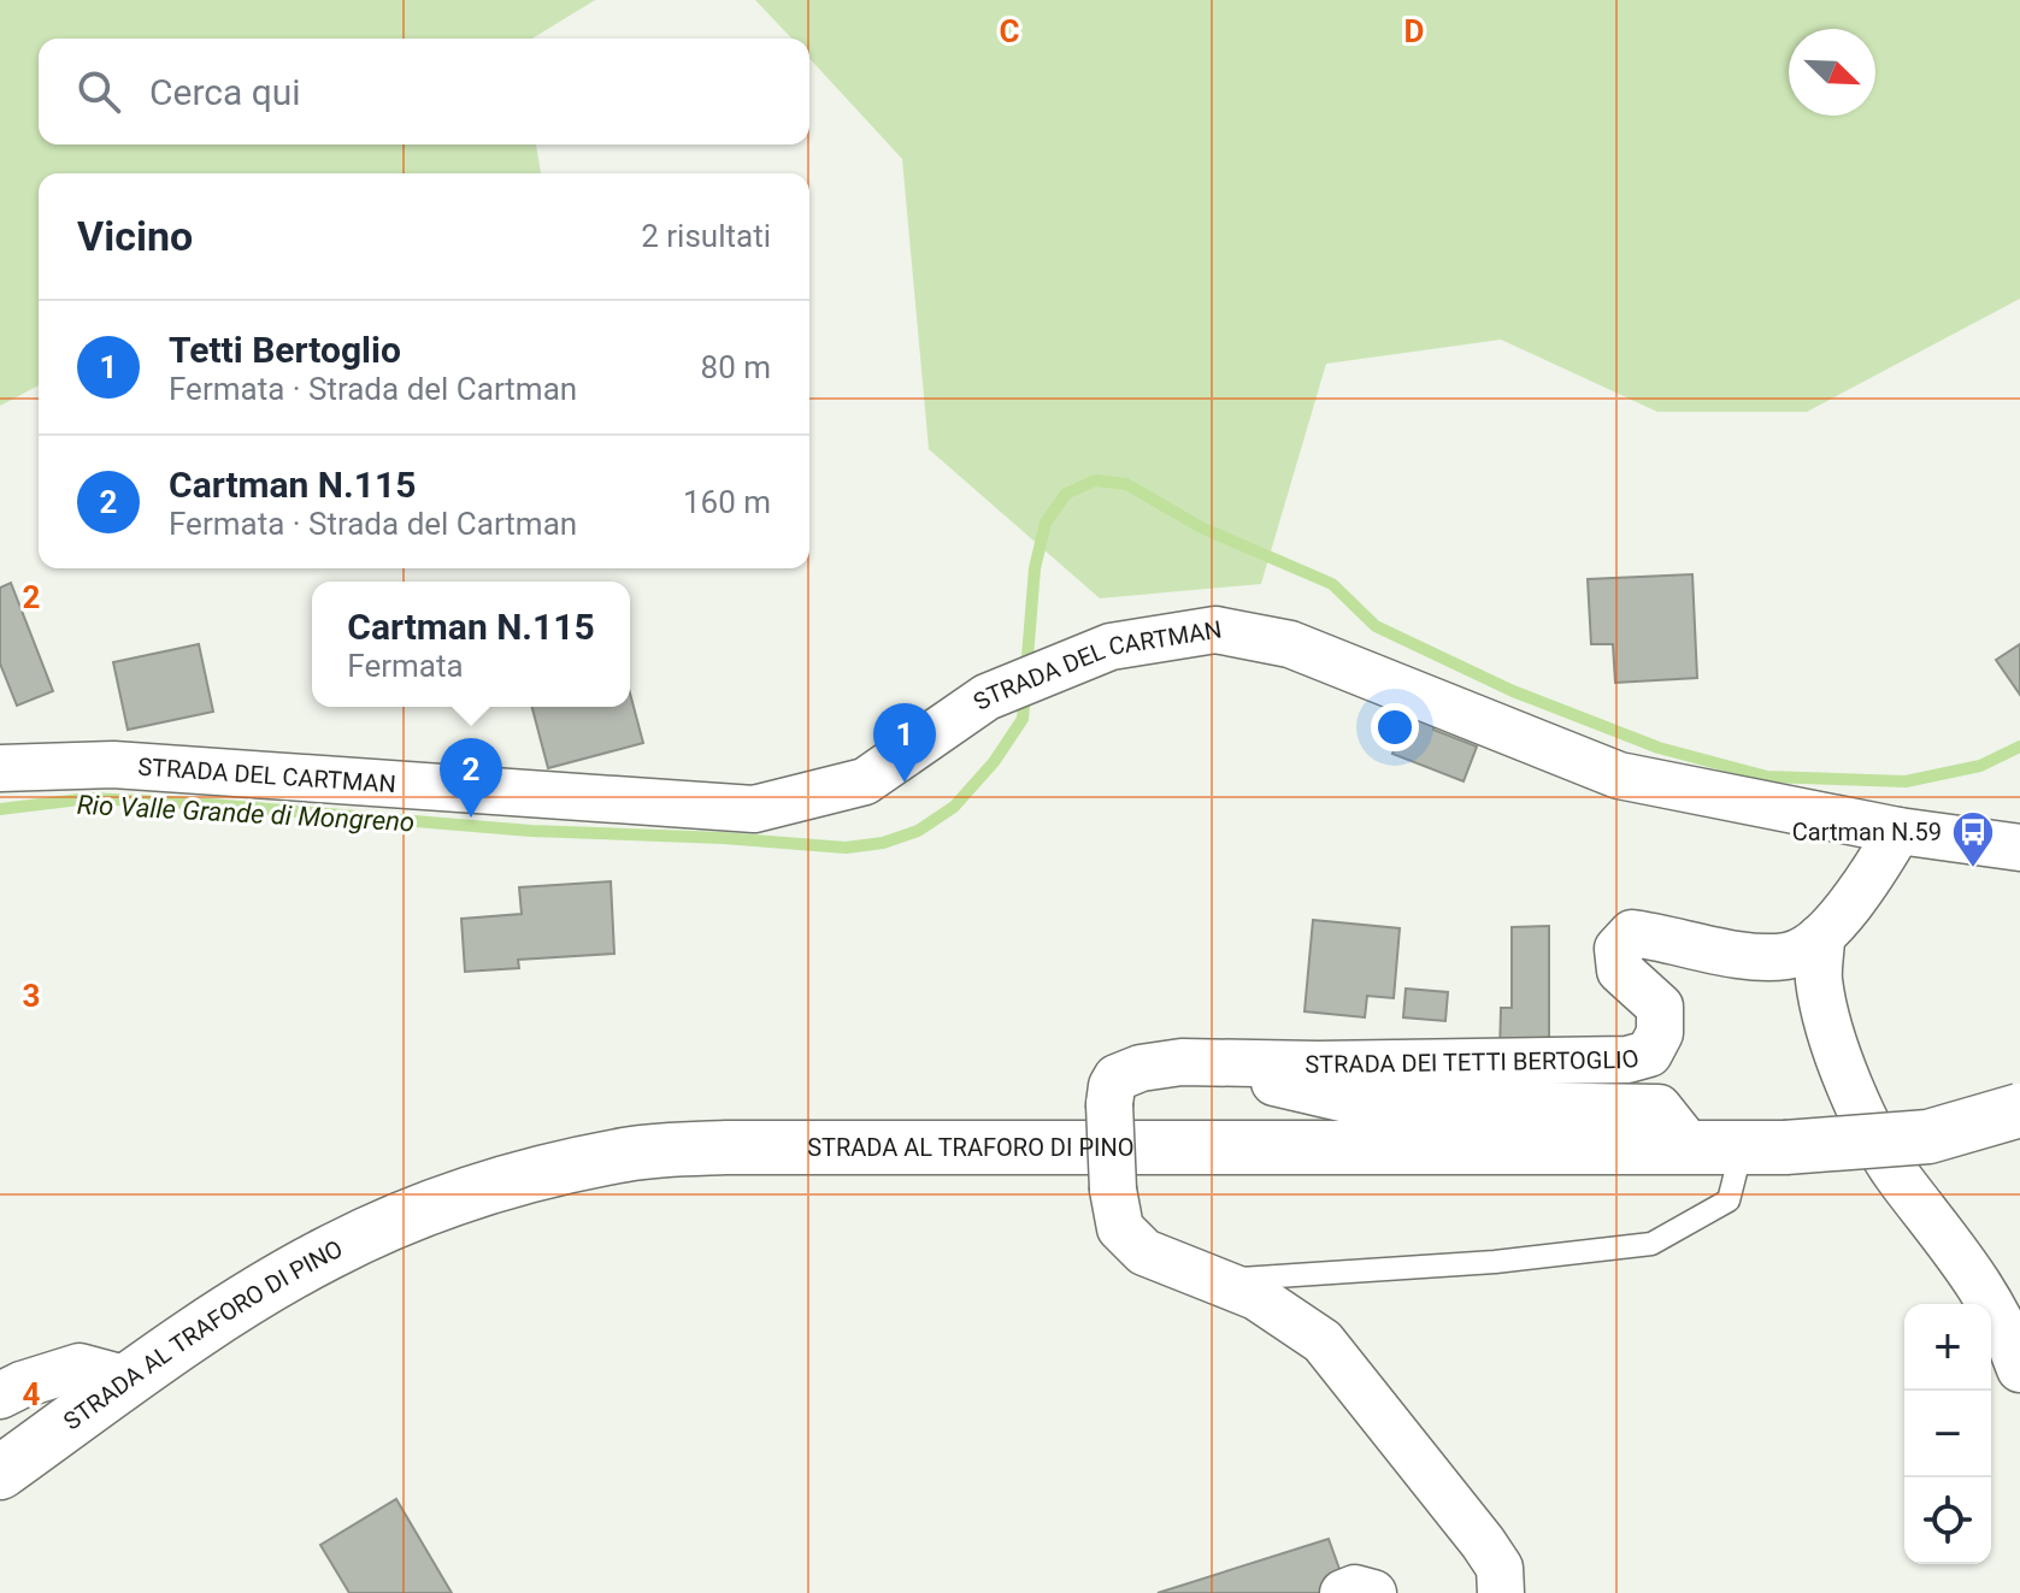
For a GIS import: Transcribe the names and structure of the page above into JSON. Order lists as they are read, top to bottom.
{
  "streets": {
    "main road": ["STRADA AL TRAFORO DI PINO"],
    "street": ["STRADA DEL CARTMAN", "STRADA DEI TETTI BERTOGLIO"]
  },
  "crossings": [
    ["STRADA DEL CARTMAN", "STRADA DEI TETTI BERTOGLIO"],
    ["STRADA DEI TETTI BERTOGLIO", "STRADA AL TRAFORO DI PINO"]
  ],
  "water": ["Rio Valle Grande di Mongreno"],
  "places": {
    "bus stop": ["Cartman N.59"]
  },
  "north": "bottom right",
  "page": {
    "search": "Cerca qui",
    "heading": ["Vicino", "2 risultati"],
    "list": [
      {
        "mark": "1",
        "name": "Tetti Bertoglio",
        "note": "Fermata · Strada del Cartman",
        "value": "80 m"
      },
      {
        "mark": "2",
        "name": "Cartman N.115",
        "note": "Fermata · Strada del Cartman",
        "value": "160 m"
      }
    ],
    "popup": ["Cartman N.115", "Fermata"],
    "pins": ["1", "2"],
    "map_buttons": ["+", "−"]
  },
  "grid": {
    "columns": ["C", "D"],
    "rows": ["2", "3", "4"]
  }
}
